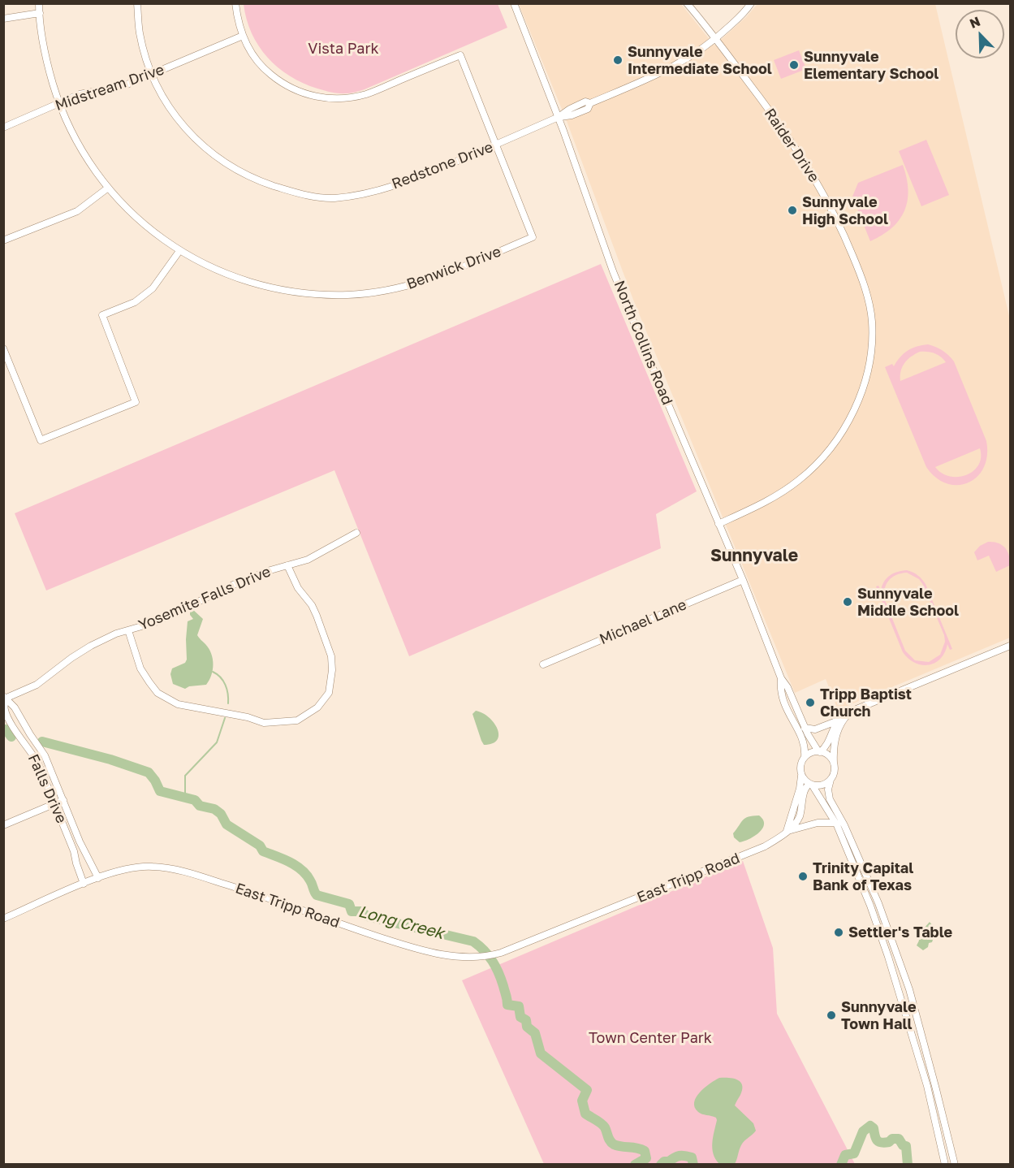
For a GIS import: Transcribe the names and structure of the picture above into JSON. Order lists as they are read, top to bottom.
{
  "streets": {
    "street": [
      "Midstream Drive",
      "Raider Drive",
      "Redstone Drive",
      "Benwick Drive",
      "North Collins Road",
      "Yosemite Falls Drive",
      "Michael Lane",
      "Falls Drive",
      "East Tripp Road"
    ]
  },
  "crossings": [
    ["Midstream Drive", "Redstone Drive"],
    ["Midstream Drive", "Benwick Drive"],
    ["Raider Drive", "Redstone Drive"],
    ["Raider Drive", "North Collins Road"],
    ["Redstone Drive", "Benwick Drive"],
    ["Redstone Drive", "North Collins Road"],
    ["North Collins Road", "Michael Lane"],
    ["North Collins Road", "East Tripp Road"],
    ["Yosemite Falls Drive", "Falls Drive"],
    ["Falls Drive", "East Tripp Road"]
  ],
  "districts": ["Sunnyvale"],
  "water": ["Long Creek"],
  "parks": ["Vista Park", "Town Center Park"],
  "places": [
    "Sunnyvale Intermediate School",
    "Sunnyvale Elementary School",
    "Sunnyvale High School",
    "Sunnyvale Middle School",
    "Tripp Baptist Church",
    "Trinity Capital Bank of Texas",
    "Settler's Table",
    "Sunnyvale Town Hall"
  ],
  "north": "top left"
}
